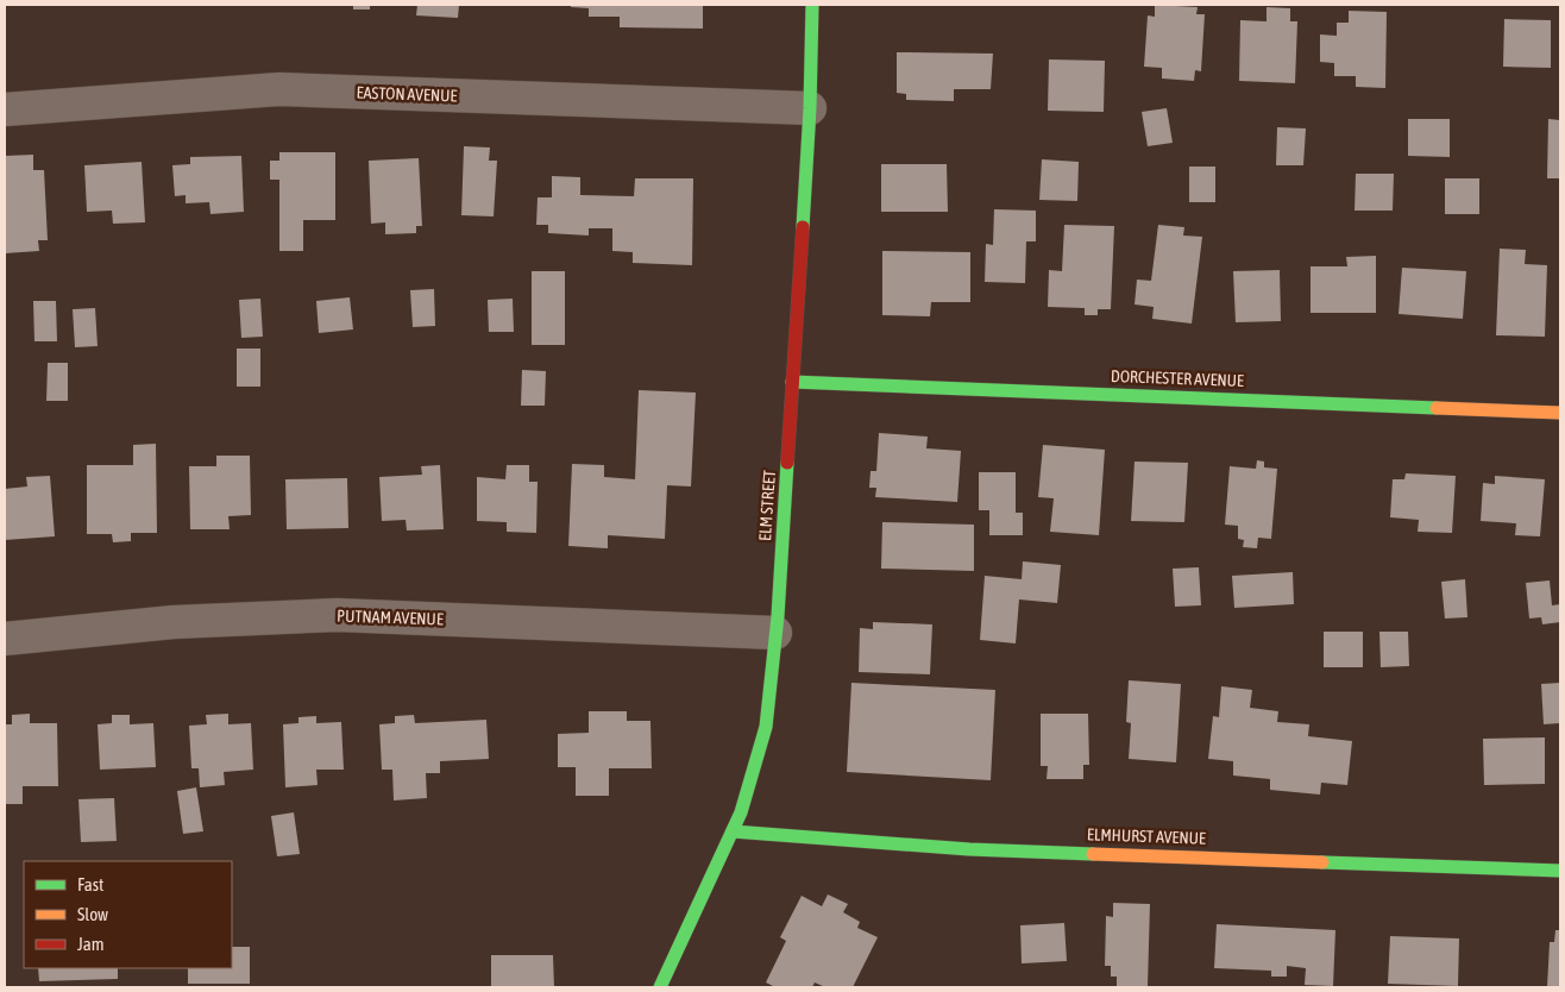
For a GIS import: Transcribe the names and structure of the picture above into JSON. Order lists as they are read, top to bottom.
{
  "streets": {
    "street": [
      "EASTON AVENUE",
      "DORCHESTER AVENUE",
      "ELM STREET",
      "PUTNAM AVENUE",
      "ELMHURST AVENUE"
    ]
  },
  "crossings": [
    ["EASTON AVENUE", "ELM STREET"],
    ["DORCHESTER AVENUE", "ELM STREET"],
    ["ELM STREET", "PUTNAM AVENUE"],
    ["ELM STREET", "ELMHURST AVENUE"]
  ],
  "legend": ["Fast", "Slow", "Jam"]
}
